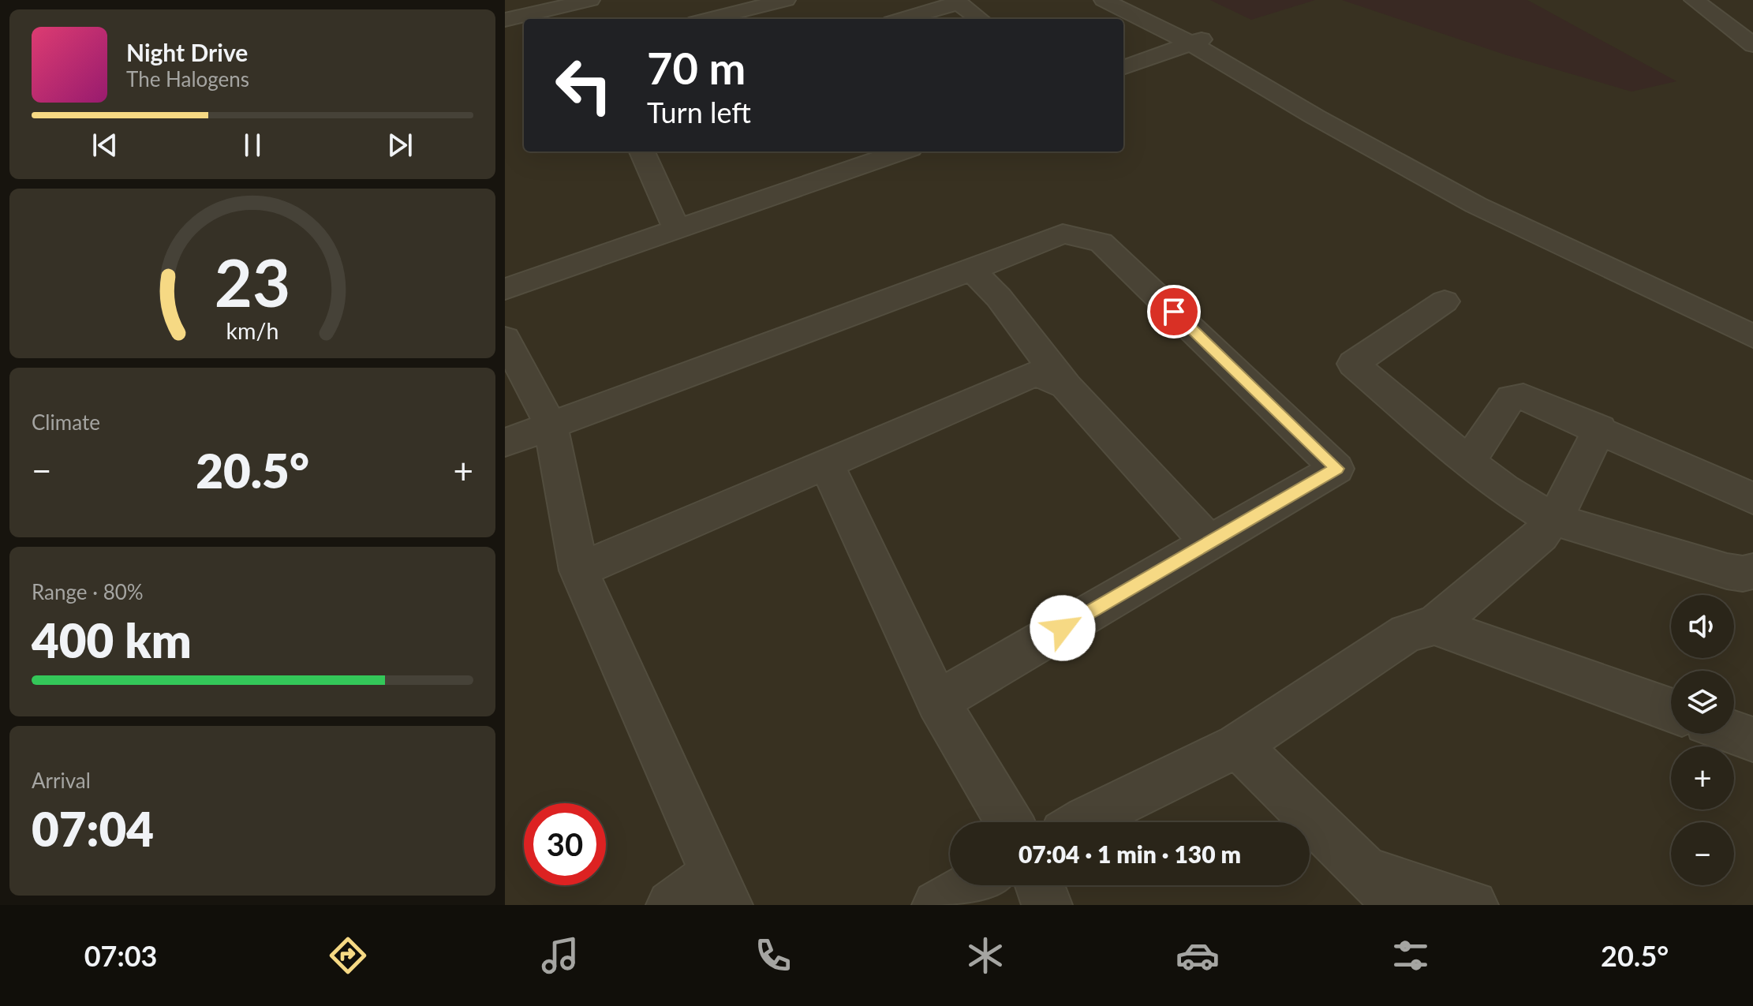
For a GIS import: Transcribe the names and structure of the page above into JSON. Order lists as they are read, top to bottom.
{
  "page": {
    "turn": ["70 m", "Turn left"],
    "song": ["Night Drive", "The Halogens"],
    "tile": [
      "Climate",
      ["Range · 80%", "400 km"],
      ["Arrival", "07:04"]
    ],
    "heat": ["−", "20.5°", "+"],
    "map_buttons": ["+", "−"],
    "limit": "30",
    "trip": "07:04 · 1 min · 130 m",
    "tabs": ["07:03", "20.5°"],
    "gauge": ["23", "km/h"]
  }
}
